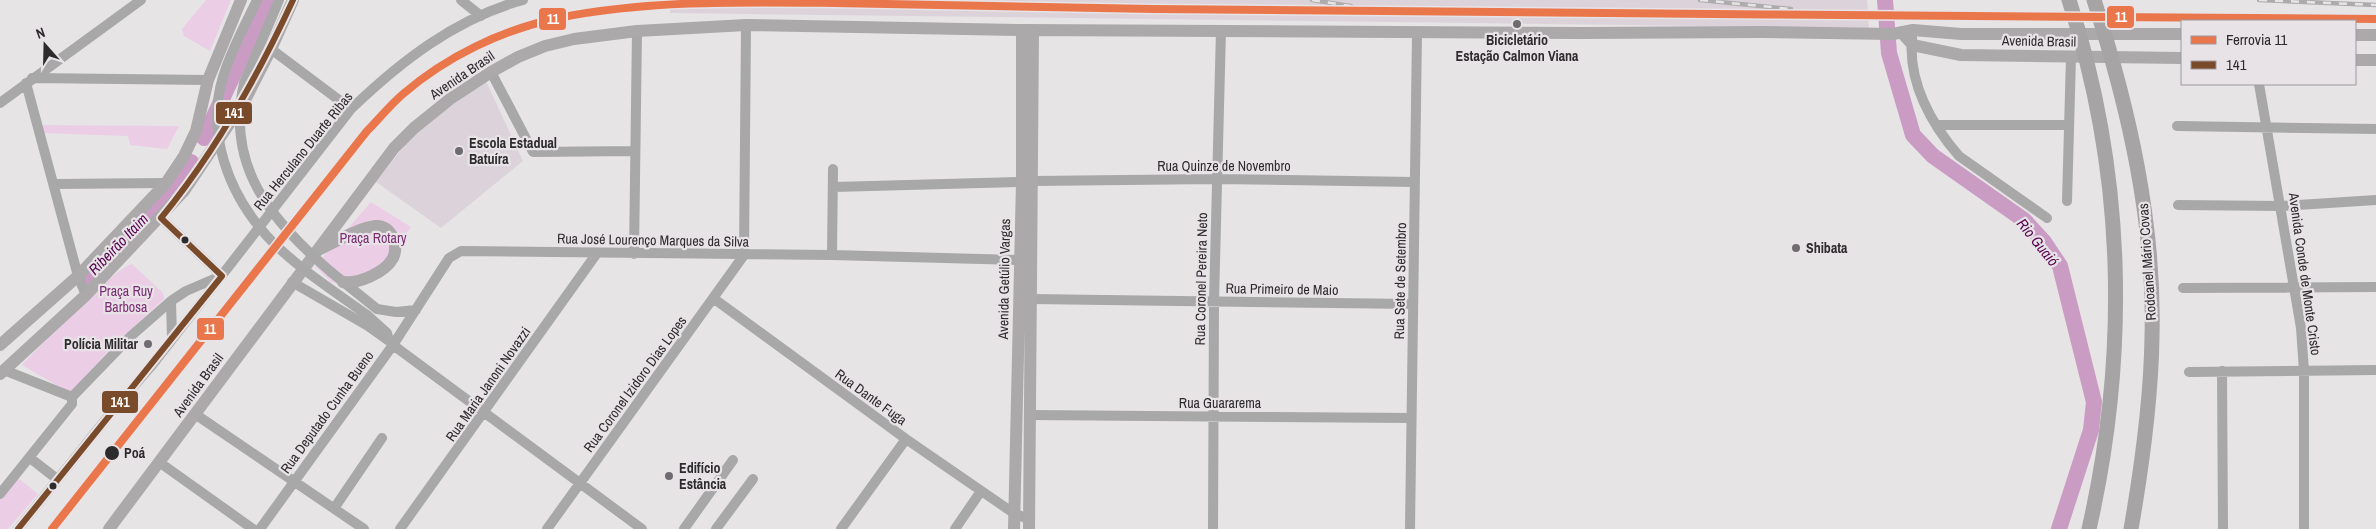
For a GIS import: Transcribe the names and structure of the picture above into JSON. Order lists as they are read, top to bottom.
{
  "streets": {
    "highway": ["Rodoanel Mário Covas"],
    "main road": ["Avenida Brasil", "Avenida Getúlio Vargas"],
    "street": [
      "Rua Herculano Duarte Ribas",
      "Rua Quinze de Novembro",
      "Rua José Lourenço Marques da Silva",
      "Avenida Conde de Monte Cristo",
      "Rua Coronel Pereira Neto",
      "Rua Sete de Setembro",
      "Rua Primeiro de Maio",
      "Rua Maria Janoni Novazzi",
      "Rua Coronel Izidoro Dias Lopes",
      "Rua Dante Fuga",
      "Rua Guararema",
      "Rua Deputado Cunha Bueno"
    ]
  },
  "crossings": [
    ["Avenida Brasil", "Avenida Getúlio Vargas"],
    ["Avenida Brasil", "Rua Coronel Pereira Neto"],
    ["Avenida Brasil", "Rua Sete de Setembro"],
    ["Rua Quinze de Novembro", "Avenida Getúlio Vargas"],
    ["Rua Quinze de Novembro", "Rua Coronel Pereira Neto"],
    ["Rua Quinze de Novembro", "Rua Sete de Setembro"],
    ["Rua José Lourenço Marques da Silva", "Avenida Getúlio Vargas"],
    ["Rua José Lourenço Marques da Silva", "Rua Maria Janoni Novazzi"],
    ["Rua José Lourenço Marques da Silva", "Rua Coronel Izidoro Dias Lopes"],
    ["Rua José Lourenço Marques da Silva", "Rua Deputado Cunha Bueno"],
    ["Avenida Getúlio Vargas", "Rua Primeiro de Maio"],
    ["Avenida Getúlio Vargas", "Rua Dante Fuga"],
    ["Avenida Getúlio Vargas", "Rua Guararema"],
    ["Rua Coronel Pereira Neto", "Rua Primeiro de Maio"],
    ["Rua Coronel Pereira Neto", "Rua Guararema"],
    ["Rua Sete de Setembro", "Rua Primeiro de Maio"],
    ["Rua Sete de Setembro", "Rua Guararema"],
    ["Rua Coronel Izidoro Dias Lopes", "Rua Dante Fuga"]
  ],
  "water": ["Rio Guaió", "Ribeirão Itaim"],
  "parks": ["Praça Rotary", "Praça Ruy Barbosa"],
  "places": [
    "Bicicletário Estação Calmon Viana",
    "Escola Estadual Batuíra",
    "Shibata",
    "Polícia Militar",
    "Poá",
    "Edifício Estância"
  ],
  "lines": ["transit line 141", "rail line 11"],
  "legend": ["Ferrovia 11", "141"],
  "north": "top"
}
